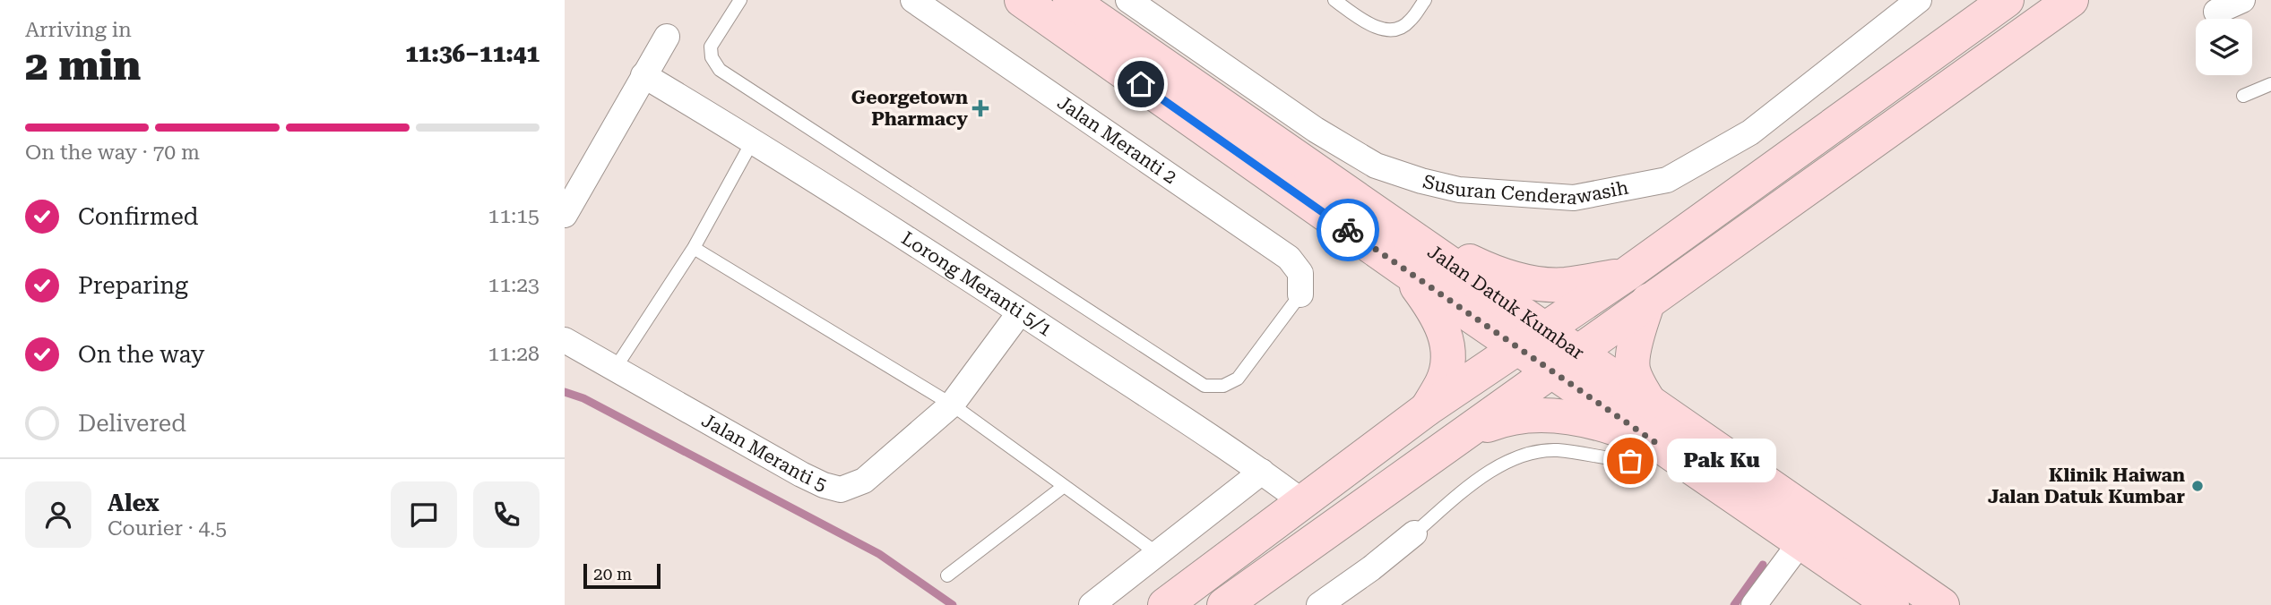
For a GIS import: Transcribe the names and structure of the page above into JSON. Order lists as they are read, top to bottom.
{
  "streets": {
    "main road": ["Jalan Datuk Kumbar"],
    "street": [
      "Jalan Meranti 2",
      "Susuran Cenderawasih",
      "Lorong Meranti 5/1",
      "Jalan Meranti 5"
    ]
  },
  "crossings": [
    ["Lorong Meranti 5/1", "Jalan Meranti 5"]
  ],
  "places": {
    "health": ["Georgetown Pharmacy"],
    "other": ["Pak Ku", "Klinik Haiwan Jalan Datuk Kumbar"]
  },
  "scale_bar": "20 m",
  "page": {
    "heading": ["2 min", "Arriving in", "11:36–11:41"],
    "panel": ["Alex", "Courier · 4.5"],
    "bar": "On the way · 70 m",
    "list": [
      ["Confirmed", "11:15"],
      ["Preparing", "11:23"],
      ["On the way", "11:28"],
      "Delivered"
    ],
    "bubble": "Pak Ku",
    "scale": "20 m"
  }
}
